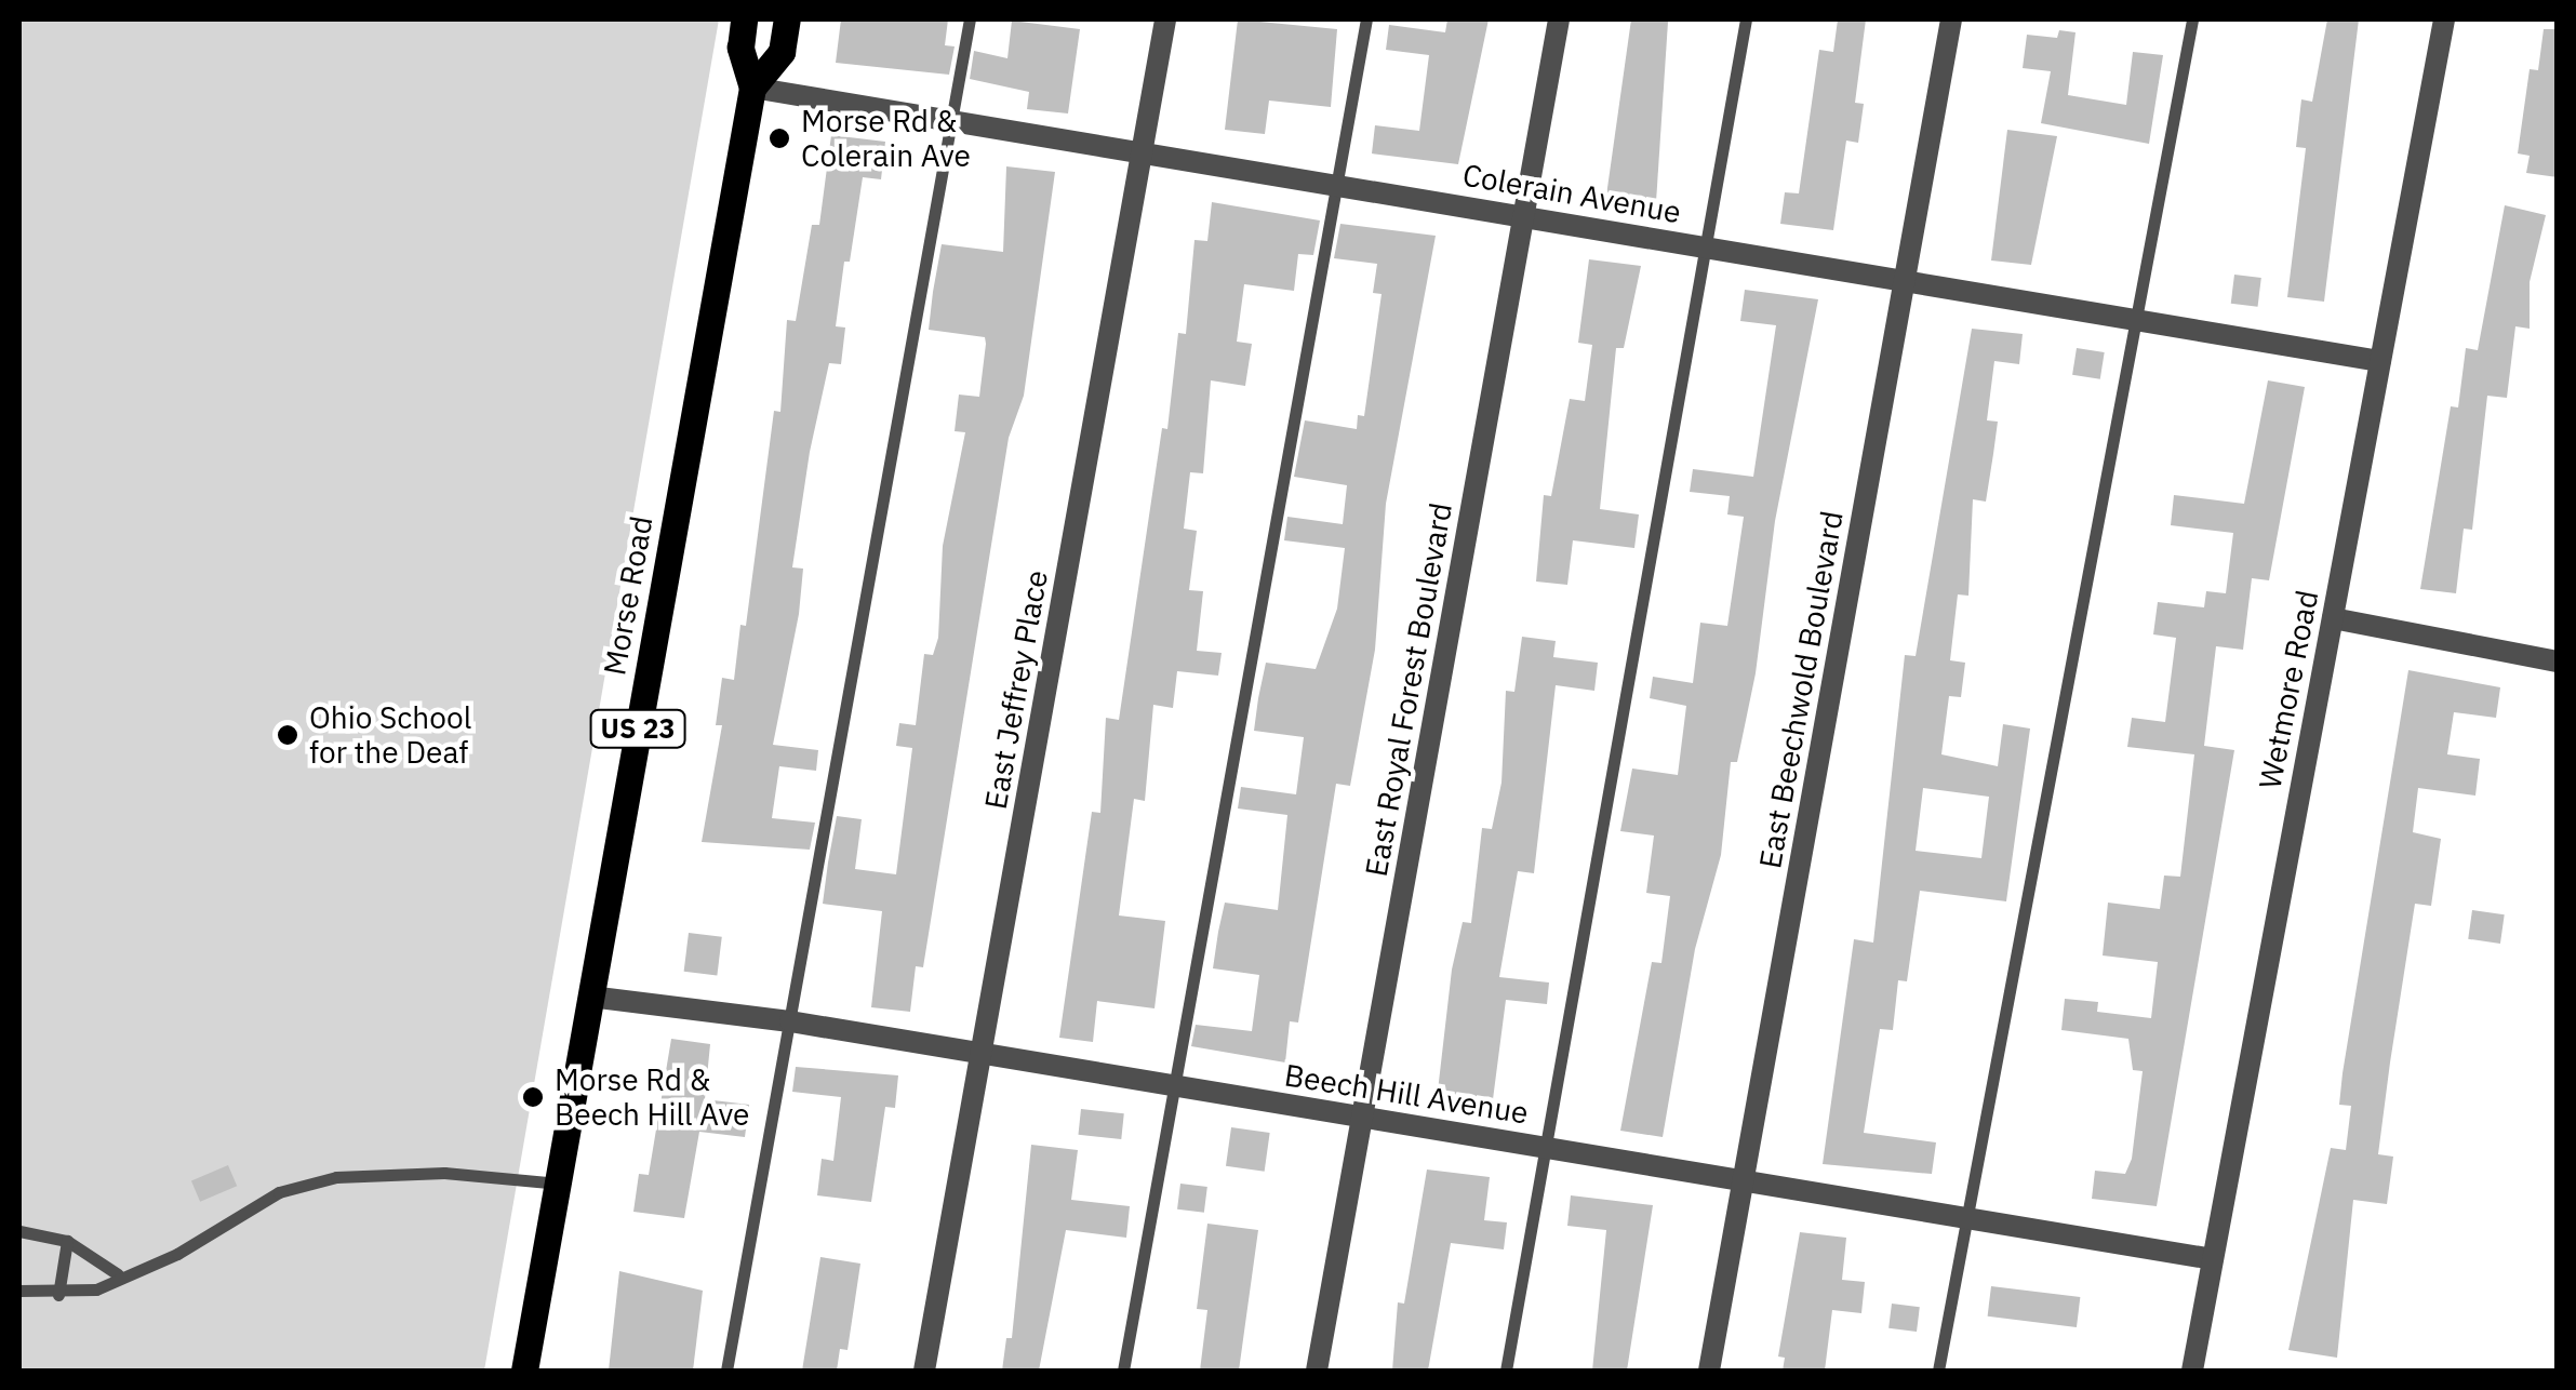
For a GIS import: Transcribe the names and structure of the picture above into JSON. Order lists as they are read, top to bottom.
{
  "streets": {
    "main road": ["Morse Road", "US 23"],
    "street": [
      "Colerain Avenue",
      "East Jeffrey Place",
      "East Royal Forest Boulevard",
      "East Beechwold Boulevard",
      "Wetmore Road",
      "Beech Hill Avenue"
    ]
  },
  "crossings": [
    ["Colerain Avenue", "Morse Road"],
    ["Colerain Avenue", "East Jeffrey Place"],
    ["Colerain Avenue", "East Royal Forest Boulevard"],
    ["Colerain Avenue", "East Beechwold Boulevard"],
    ["Colerain Avenue", "Wetmore Road"],
    ["Morse Road", "Beech Hill Avenue"],
    ["East Jeffrey Place", "Beech Hill Avenue"],
    ["East Royal Forest Boulevard", "Beech Hill Avenue"],
    ["East Beechwold Boulevard", "Beech Hill Avenue"],
    ["Wetmore Road", "Beech Hill Avenue"]
  ],
  "places": ["Morse Rd & Colerain Ave", "Ohio School for the Deaf", "Morse Rd & Beech Hill Ave"]
}
